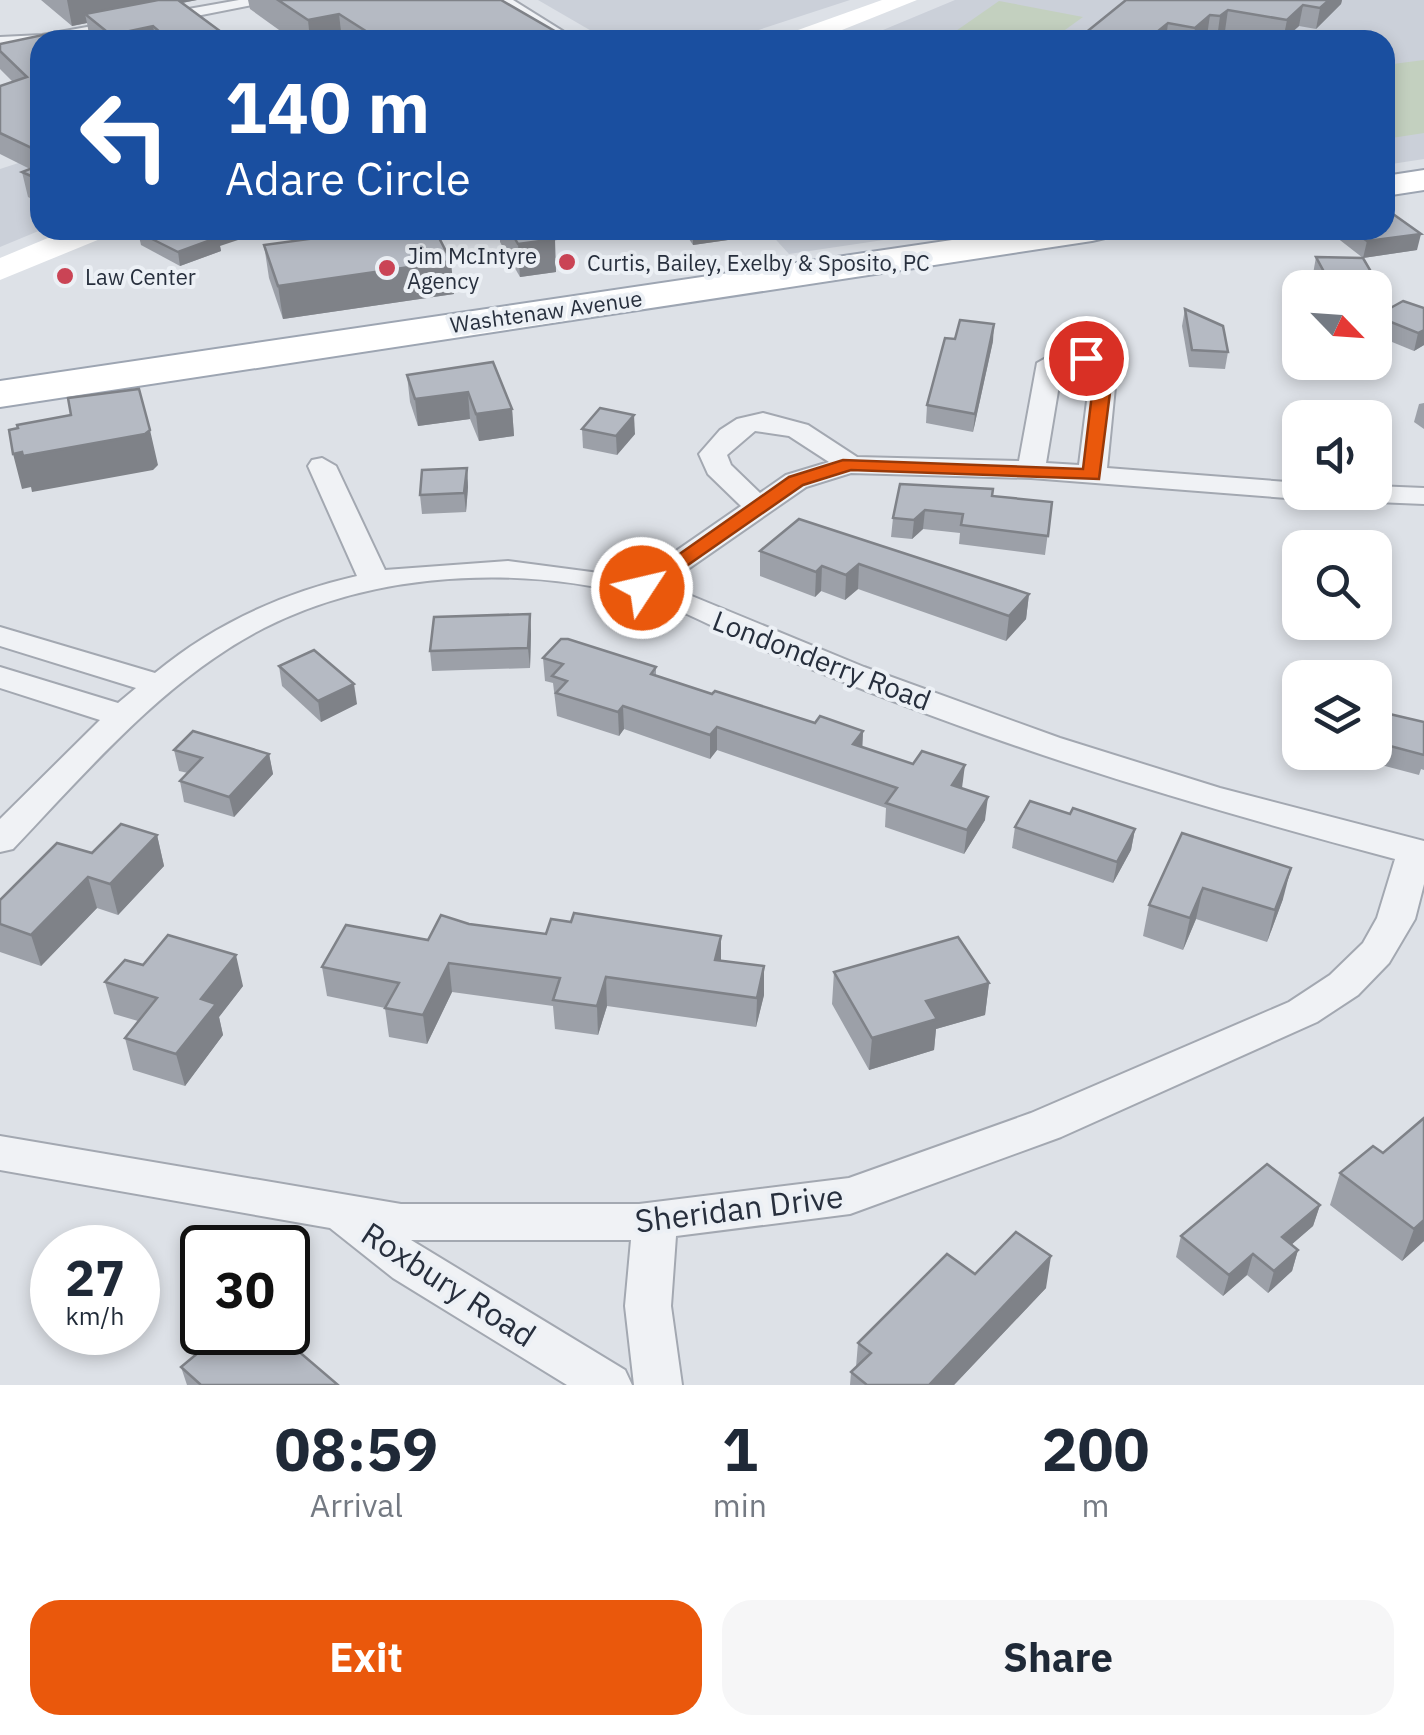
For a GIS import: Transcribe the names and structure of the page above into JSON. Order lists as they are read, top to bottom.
{
  "streets": {
    "main road": ["Washtenaw Avenue"],
    "street": ["Londonderry Road", "Sheridan Drive", "Roxbury Road"]
  },
  "crossings": [
    ["Londonderry Road", "Sheridan Drive"],
    ["Sheridan Drive", "Roxbury Road"]
  ],
  "places": ["Curtis, Bailey, Exelby & Sposito, PC", "Jim McIntyre Agency", "Law Center"],
  "north": "bottom right",
  "page": {
    "turn": ["140 m", "Adare Circle"],
    "speed": "27 km/h",
    "limit": "30",
    "eta": [
      "08:59",
      "Arrival",
      "1",
      "min",
      "200",
      "m"
    ],
    "buttons": ["Exit", "Share"]
  }
}
